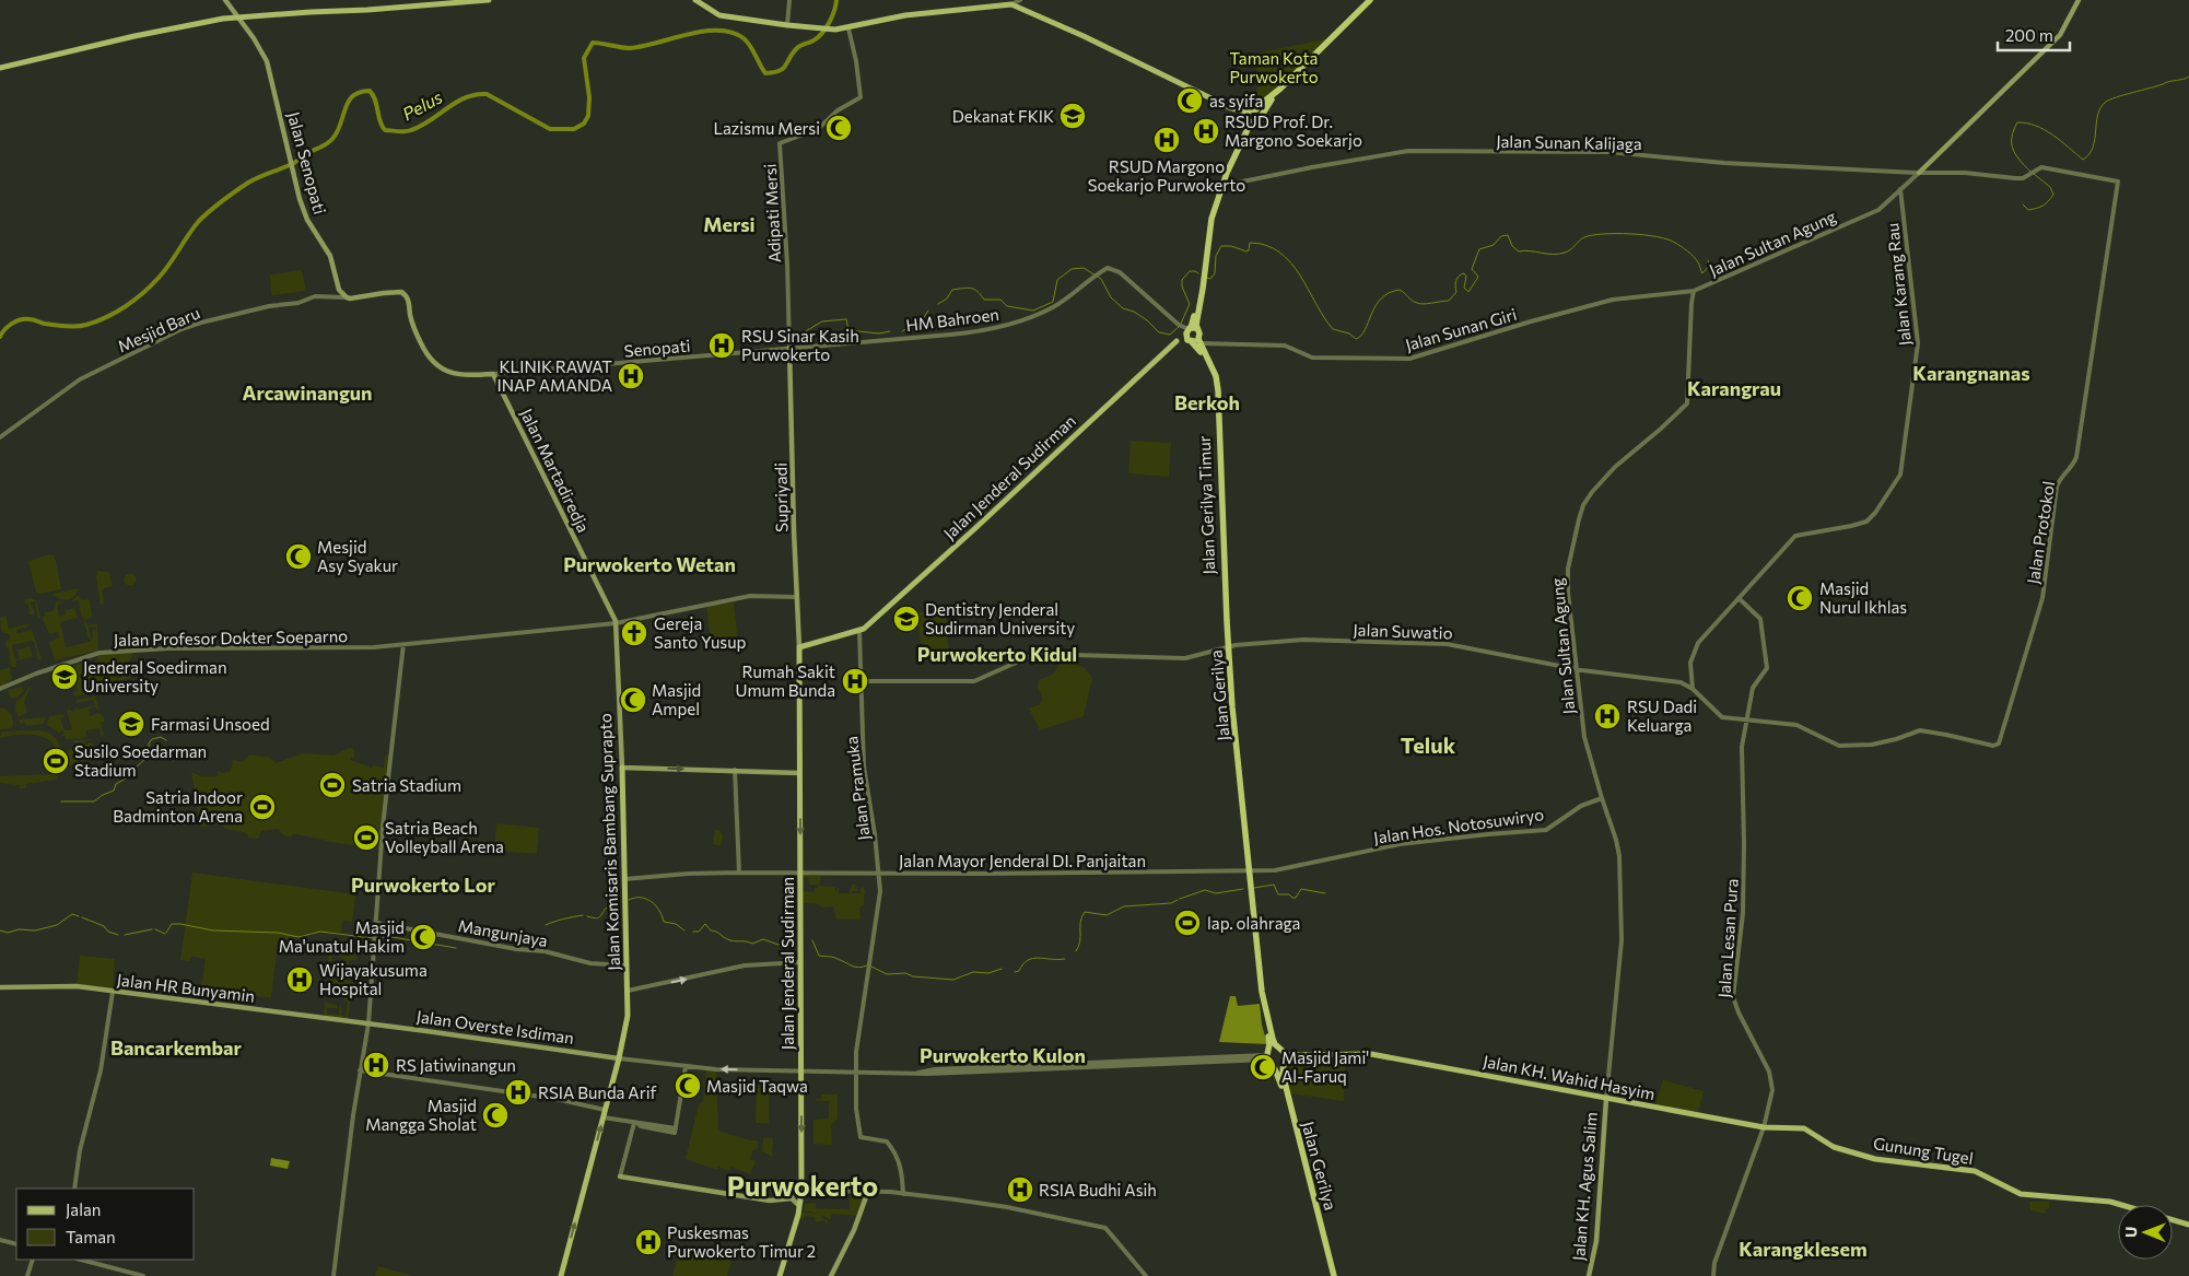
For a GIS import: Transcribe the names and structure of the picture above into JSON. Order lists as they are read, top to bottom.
{
  "streets": {
    "highway": ["Jalan Gerilya Timur", "Jalan Gerilya"],
    "main road": [
      "Jalan Senopati",
      "Jalan Martadiredja",
      "Jalan Jenderal Sudirman",
      "Supriyadi",
      "Jalan Komisaris Bambang Suprapto",
      "Jalan HR Bunyamin",
      "Jalan Overste Isdiman",
      "Jalan KH. Wahid Hasyim",
      "Gunung Tugel",
      "Jalan KH. Agus Salim"
    ],
    "street": [
      "Jalan Sunan Kalijaga",
      "Adipati Mersi",
      "Jalan Sultan Agung",
      "Jalan Karang Rau",
      "HM Bahroen",
      "Mesjid Baru",
      "Jalan Sunan Giri",
      "Senopati",
      "Jalan Protokol",
      "Jalan Suwatio",
      "Jalan Profesor Dokter Soeparno",
      "Jalan Pramuka",
      "Jalan Hos. Notosuwiryo",
      "Jalan Mayor Jenderal DI. Panjaitan",
      "Mangunjaya",
      "Jalan Lesan Pura"
    ]
  },
  "crossings": [
    ["Jalan Sunan Kalijaga", "Jalan Sultan Agung"],
    ["Jalan Sunan Kalijaga", "Jalan Protokol"],
    ["Adipati Mersi", "HM Bahroen"],
    ["Adipati Mersi", "Senopati"],
    ["Adipati Mersi", "Supriyadi"],
    ["Jalan Sultan Agung", "Jalan Karang Rau"],
    ["Jalan Sultan Agung", "Jalan Sunan Giri"],
    ["Jalan Sultan Agung", "Jalan Suwatio"],
    ["Jalan Sultan Agung", "Jalan Hos. Notosuwiryo"],
    ["Jalan Sultan Agung", "Jalan KH. Wahid Hasyim"],
    ["Jalan Sultan Agung", "Jalan KH. Agus Salim"],
    ["Jalan Karang Rau", "Jalan Lesan Pura"],
    ["HM Bahroen", "Senopati"],
    ["HM Bahroen", "Supriyadi"],
    ["Jalan Sunan Giri", "Jalan Gerilya Timur"],
    ["Senopati", "Jalan Martadiredja"],
    ["Senopati", "Supriyadi"],
    ["Jalan Martadiredja", "Jalan Profesor Dokter Soeparno"],
    ["Jalan Martadiredja", "Jalan Komisaris Bambang Suprapto"],
    ["Jalan Jenderal Sudirman", "Supriyadi"],
    ["Jalan Jenderal Sudirman", "Jalan Pramuka"],
    ["Jalan Jenderal Sudirman", "Jalan Mayor Jenderal DI. Panjaitan"],
    ["Supriyadi", "Jalan Profesor Dokter Soeparno"],
    ["Jalan Gerilya Timur", "Jalan Gerilya"],
    ["Jalan Protokol", "Jalan Lesan Pura"],
    ["Jalan Suwatio", "Jalan Gerilya"],
    ["Jalan Suwatio", "Jalan Pramuka"],
    ["Jalan Profesor Dokter Soeparno", "Jalan Komisaris Bambang Suprapto"],
    ["Jalan Gerilya", "Jalan Hos. Notosuwiryo"],
    ["Jalan Gerilya", "Jalan Mayor Jenderal DI. Panjaitan"],
    ["Jalan Gerilya", "Jalan KH. Wahid Hasyim"],
    ["Jalan Pramuka", "Jalan Mayor Jenderal DI. Panjaitan"],
    ["Jalan Hos. Notosuwiryo", "Jalan Mayor Jenderal DI. Panjaitan"],
    ["Jalan Komisaris Bambang Suprapto", "Jalan Mayor Jenderal DI. Panjaitan"],
    ["Jalan Komisaris Bambang Suprapto", "Mangunjaya"],
    ["Jalan Komisaris Bambang Suprapto", "Jalan Overste Isdiman"],
    ["Jalan Lesan Pura", "Jalan KH. Wahid Hasyim"],
    ["Jalan HR Bunyamin", "Jalan Overste Isdiman"],
    ["Jalan KH. Wahid Hasyim", "Gunung Tugel"],
    ["Jalan KH. Wahid Hasyim", "Jalan KH. Agus Salim"]
  ],
  "districts": [
    "Mersi",
    "Karangnanas",
    "Karangrau",
    "Arcawinangun",
    "Berkoh",
    "Purwokerto Wetan",
    "Purwokerto Kidul",
    "Teluk",
    "Purwokerto Lor",
    "Bancarkembar",
    "Purwokerto Kulon",
    "Purwokerto",
    "Karangklesem"
  ],
  "water": ["Pelus"],
  "parks": ["Taman Kota Purwokerto"],
  "places": {
    "mosque": [
      "as syifa",
      "Lazismu Mersi",
      "Mesjid Asy Syakur",
      "Masjid Nurul Ikhlas",
      "Masjid Ampel",
      "Masjid Ma'unatul Hakim",
      "Masjid Jami' Al-Faruq",
      "Masjid Taqwa",
      "Masjid Mangga Sholat"
    ],
    "school or university": [
      "Dekanat FKIK",
      "Dentistry Jenderal Sudirman University",
      "Jenderal Soedirman University",
      "Farmasi Unsoed"
    ],
    "hospital": [
      "RSUD Prof. Dr. Margono Soekarjo",
      "RSUD Margono Soekarjo Purwokerto",
      "RSU Sinar Kasih Purwokerto",
      "KLINIK RAWAT INAP AMANDA",
      "Rumah Sakit Umum Bunda",
      "RSU Dadi Keluarga",
      "Wijayakusuma Hospital",
      "RS Jatiwinangun",
      "RSIA Bunda Arif",
      "RSIA Budhi Asih",
      "Puskesmas Purwokerto Timur 2"
    ],
    "church": ["Gereja Santo Yusup"],
    "sports": [
      "Susilo Soedarman Stadium",
      "Satria Stadium",
      "Satria Indoor Badminton Arena",
      "Satria Beach Volleyball Arena",
      "lap. olahraga"
    ]
  },
  "legend": ["Jalan", "Taman"],
  "scale_bar": "200 m",
  "north": "left"
}
